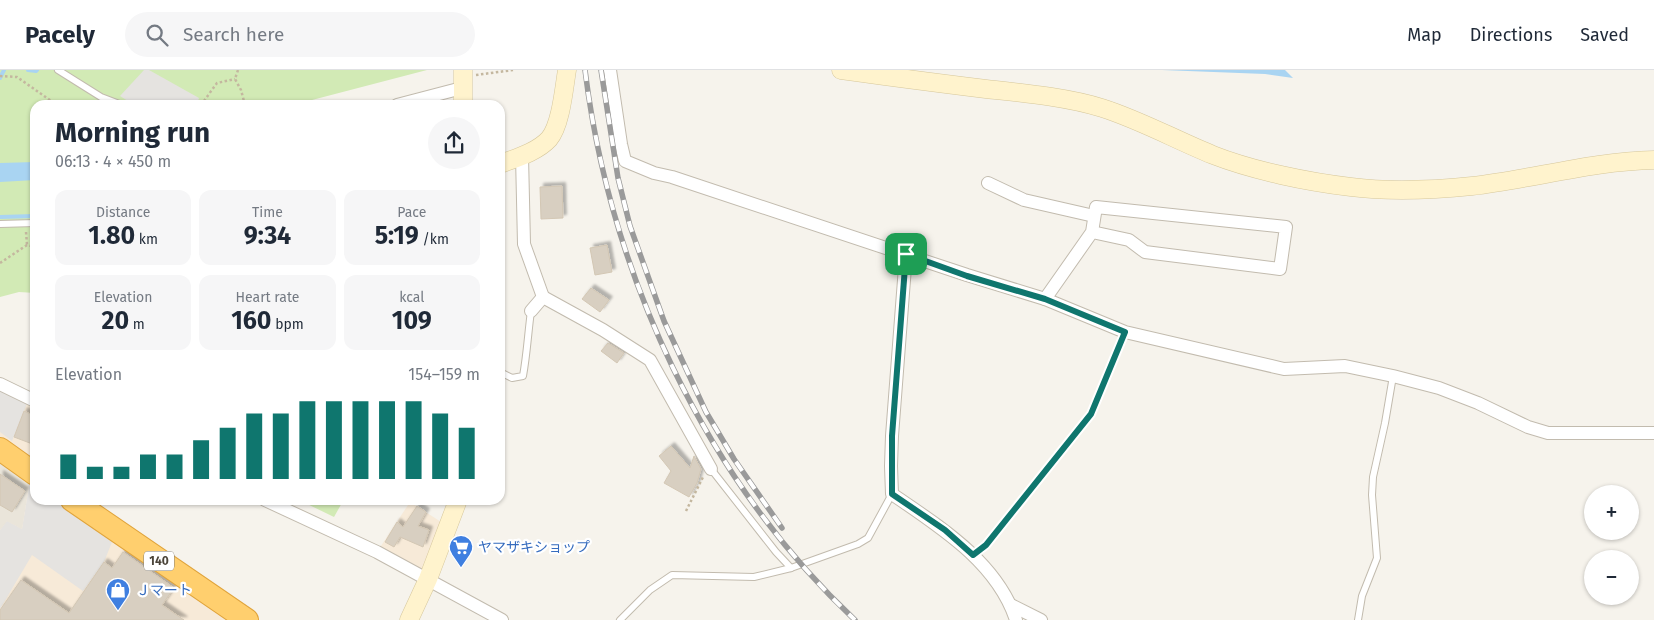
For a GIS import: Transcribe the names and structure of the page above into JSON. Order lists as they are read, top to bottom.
{
  "streets": {
    "highway": ["140"]
  },
  "places": {
    "supermarket": ["ヤマザキショップ"],
    "shop": ["Ｊマート"]
  },
  "page": {
    "header": "Pacely",
    "search": "Search here",
    "nav": ["Map", "Directions", "Saved"],
    "heading": ["Morning run", "06:13 · 4 × 450 m"],
    "stats": [
      ["Distance", "1.80 km"],
      ["Time", "9:34"],
      ["Pace", "5:19 /km"],
      ["Elevation", "20 m"],
      ["Heart rate", "160 bpm"],
      ["kcal", "109"]
    ],
    "chart": ["Elevation", "154–159 m"],
    "map_buttons": ["+", "−"]
  }
}
